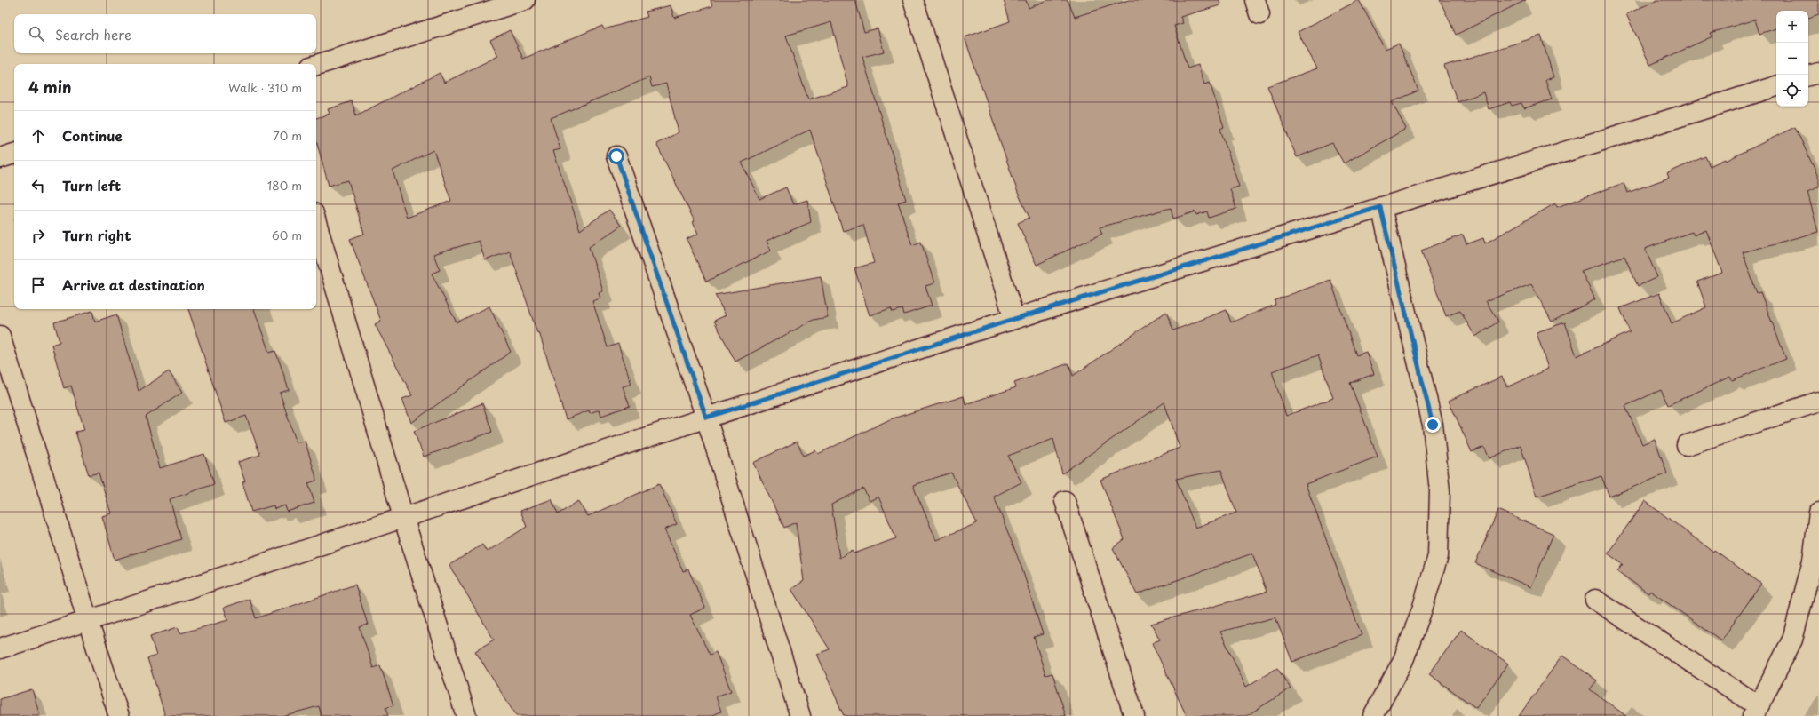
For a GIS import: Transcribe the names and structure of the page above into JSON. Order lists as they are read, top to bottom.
{
  "page": {
    "map_buttons": ["+", "−"],
    "search": "Search here",
    "heading": ["4 min", "Walk · 310 m"],
    "list": [
      ["Continue", "70 m"],
      ["Turn left", "180 m"],
      ["Turn right", "60 m"],
      "Arrive at destination"
    ]
  }
}
